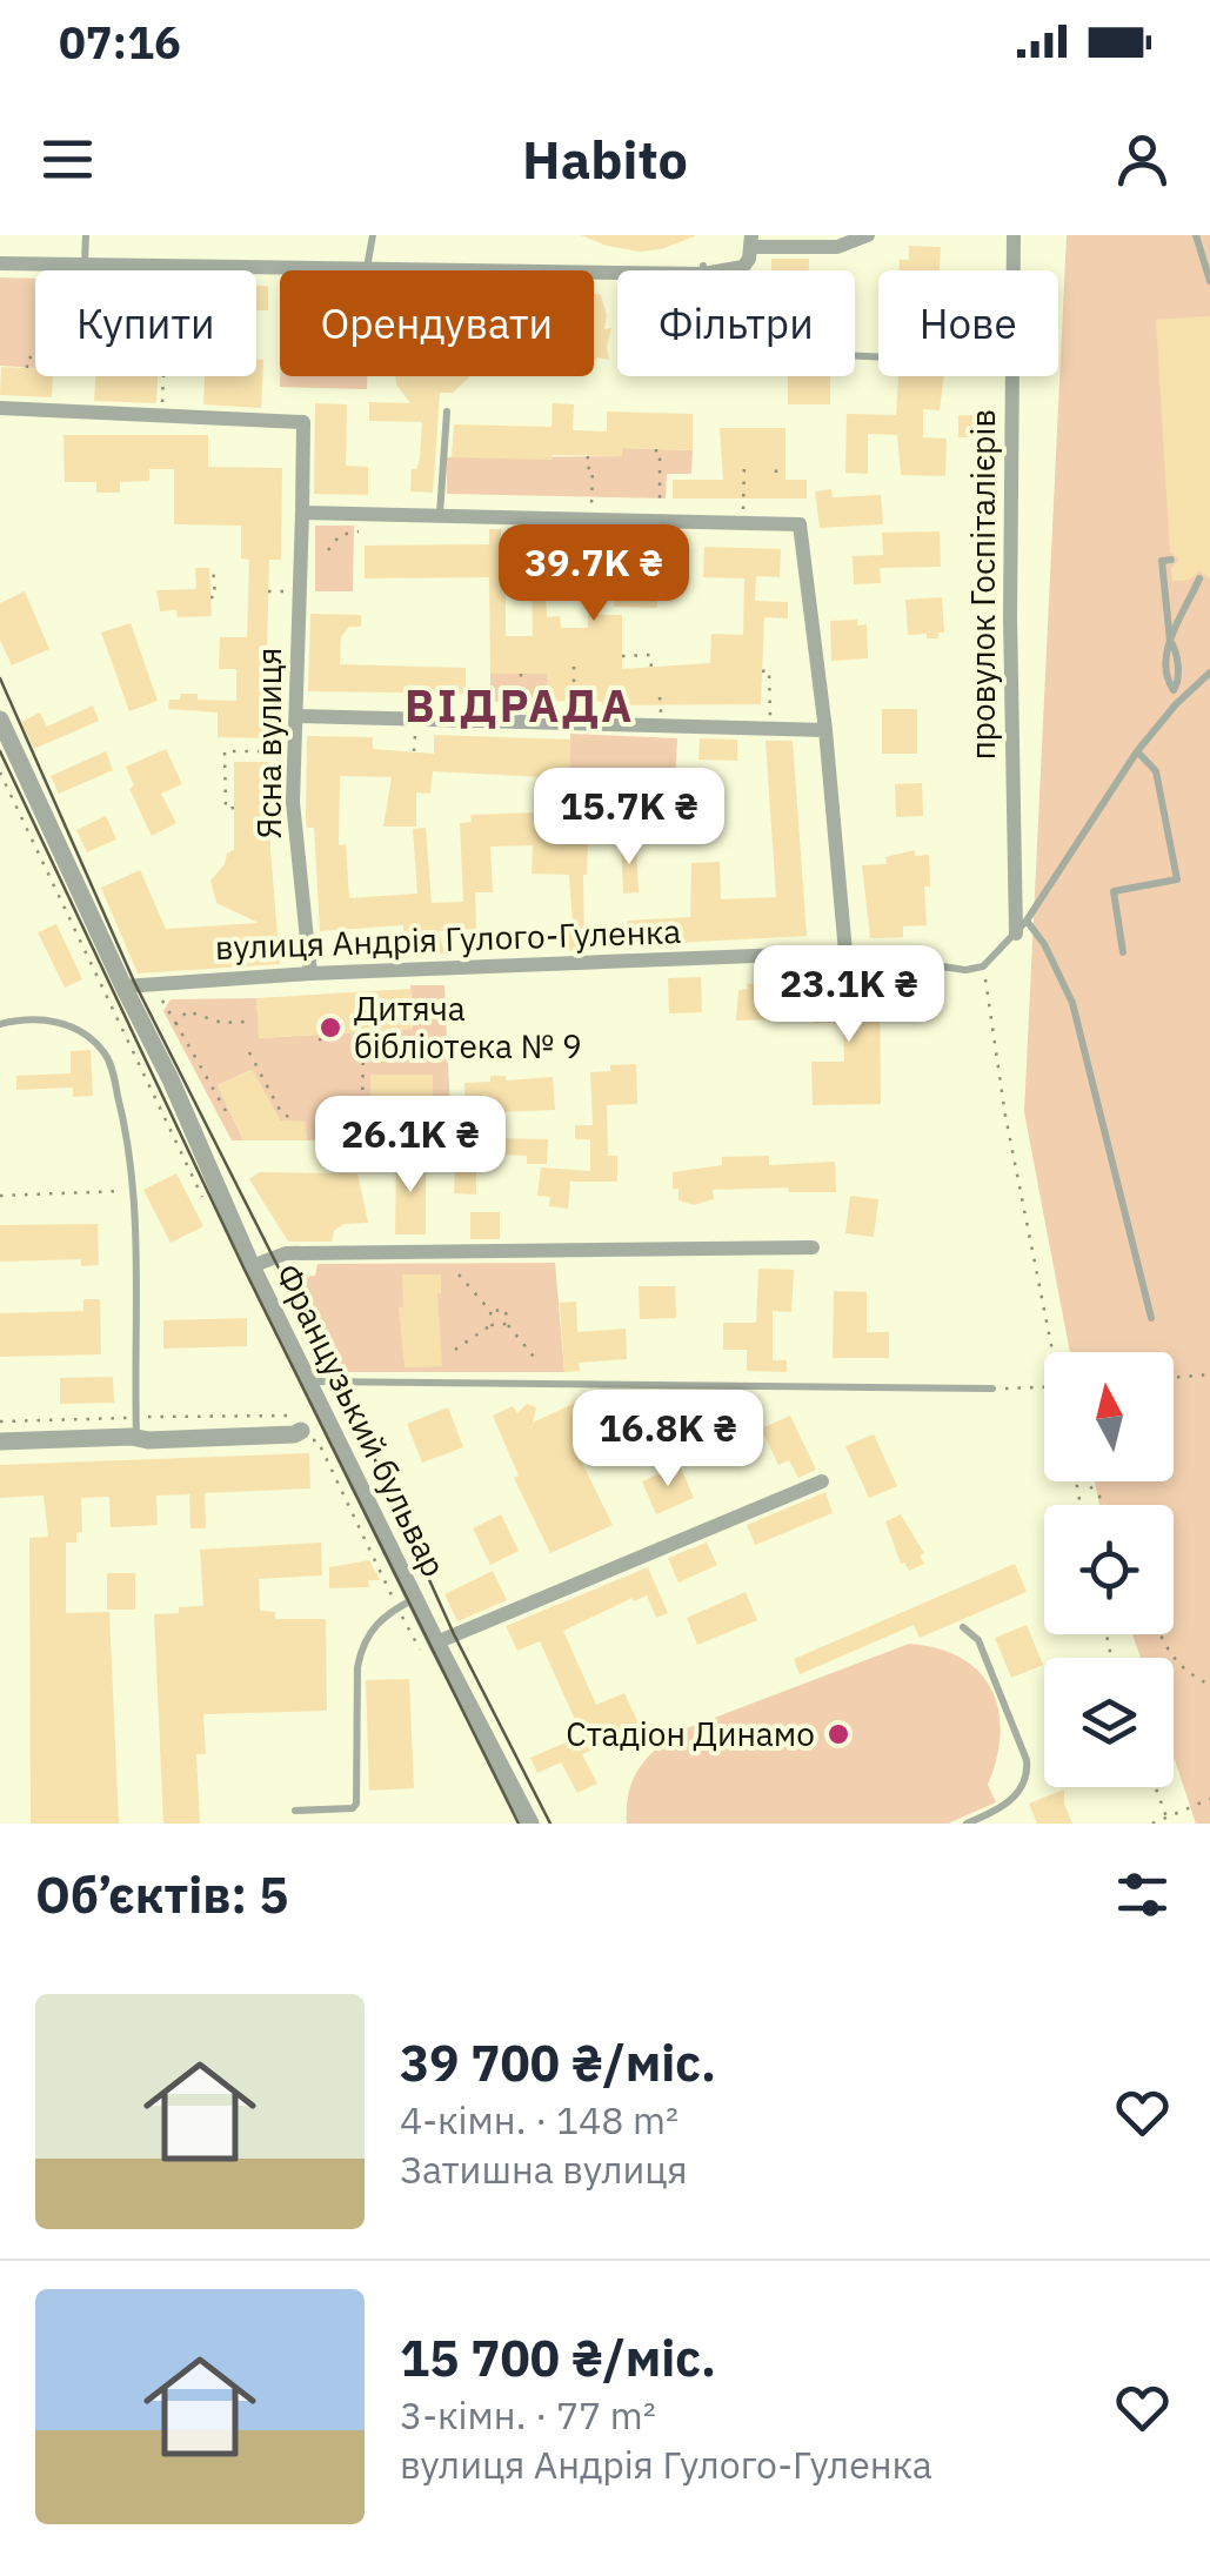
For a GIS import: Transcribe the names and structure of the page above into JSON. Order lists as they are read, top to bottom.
{
  "streets": {
    "street": [
      "провулок Госпіталієрів",
      "Ясна вулиця",
      "вулиця Андрія Гулого-Гуленка",
      "Французький бульвар"
    ]
  },
  "crossings": [
    ["Ясна вулиця", "вулиця Андрія Гулого-Гуленка"],
    ["вулиця Андрія Гулого-Гуленка", "Французький бульвар"]
  ],
  "districts": ["ВІДРАДА"],
  "places": ["Дитяча бібліотека № 9", "Стадіон Динамо"],
  "north": "top",
  "page": {
    "status": "07:16",
    "header": "Habito",
    "chip": [
      "Купити",
      "Орендувати",
      "Фільтри",
      "Нове"
    ],
    "price": [
      "39.7K ₴",
      "15.7K ₴",
      "23.1K ₴",
      "26.1K ₴",
      "16.8K ₴"
    ],
    "heading": "Об’єктів: 5",
    "list": [
      {
        "name": "39 700 ₴/міс.",
        "note": "4-кімн. · 148 m² · Затишна вулиця"
      },
      {
        "name": "15 700 ₴/міс.",
        "note": "3-кімн. · 77 m² · вулиця Андрія Гулого-Гуленка"
      }
    ]
  }
}
